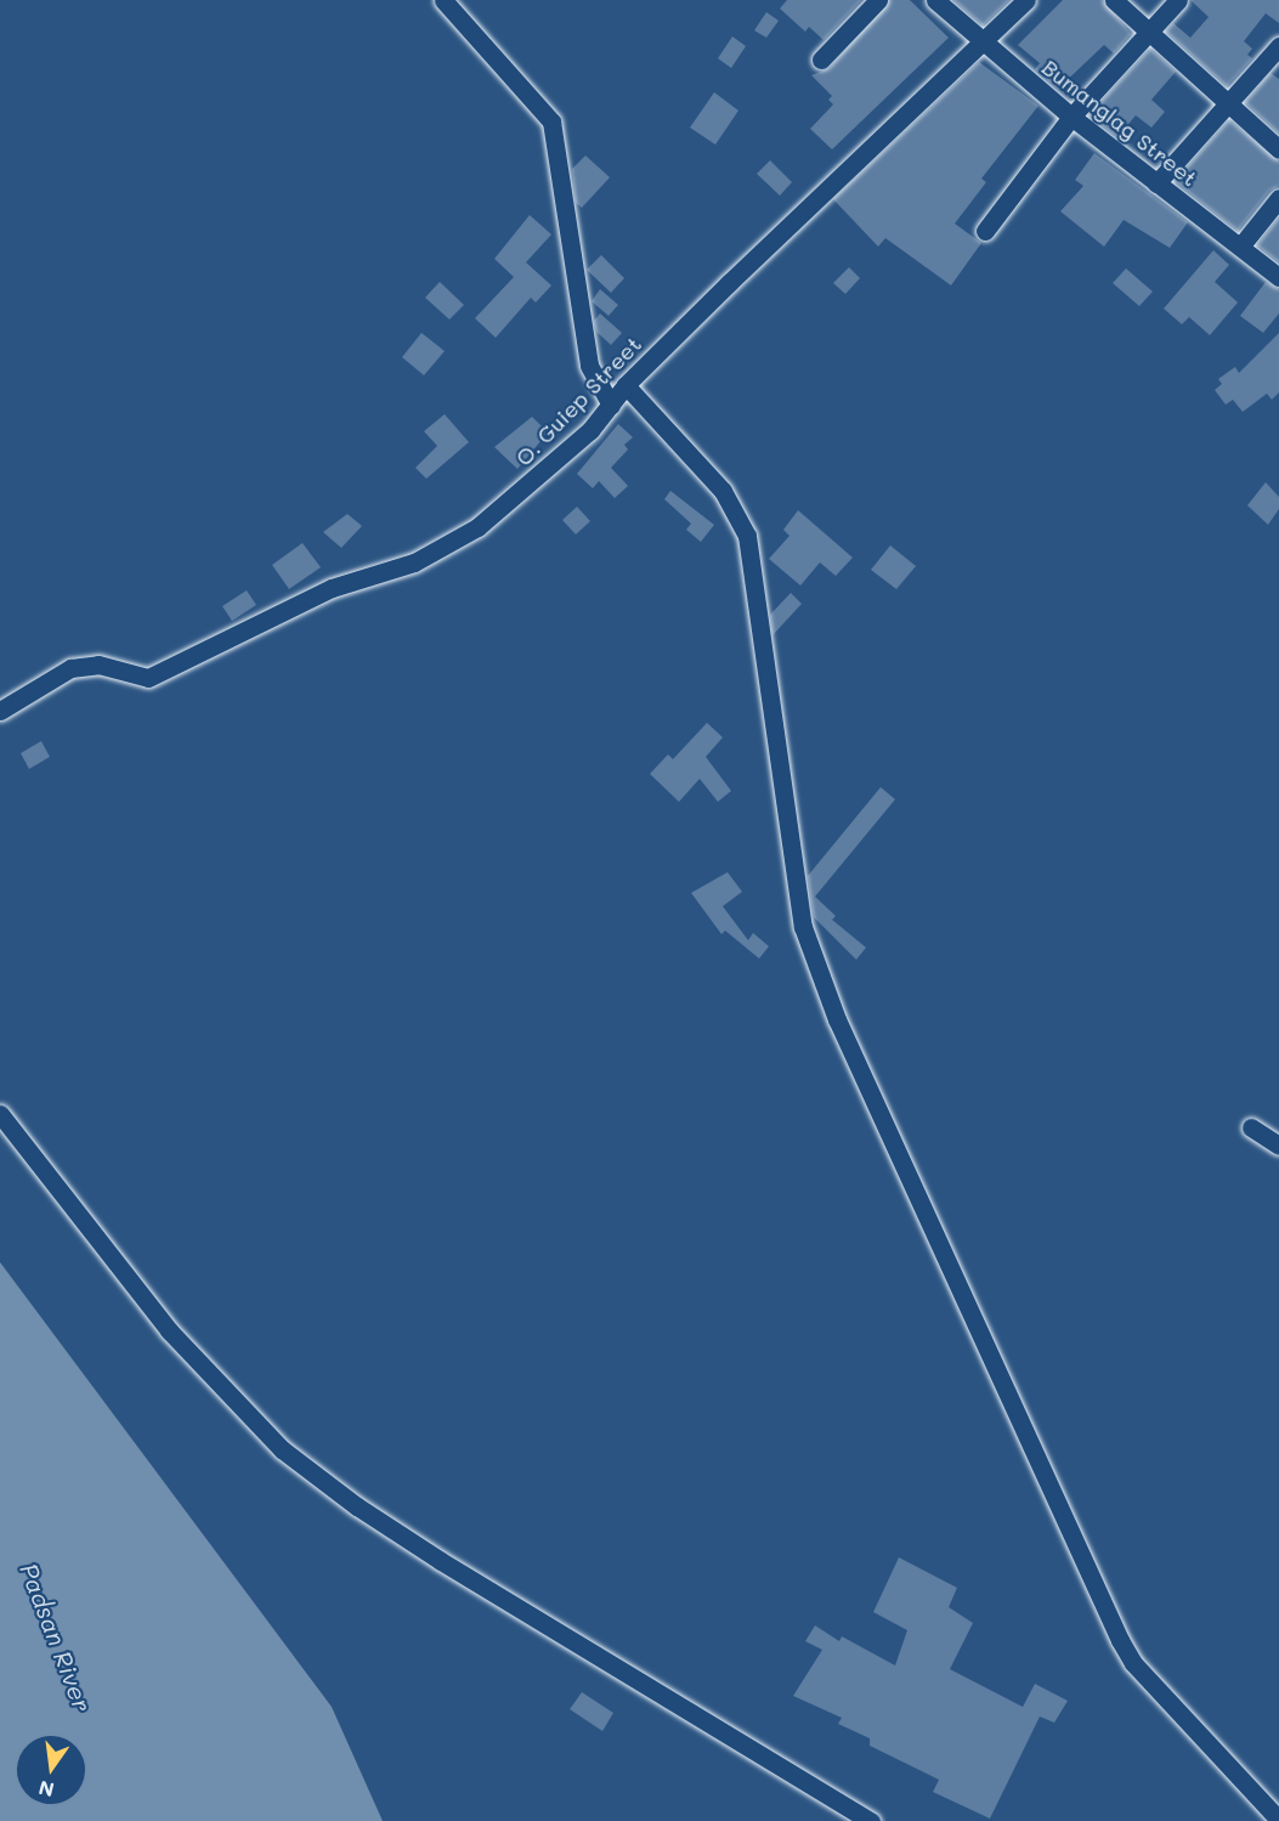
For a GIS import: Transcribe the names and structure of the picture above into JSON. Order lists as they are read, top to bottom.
{
  "streets": {
    "street": ["Bumanglag Street", "O. Guiep Street"]
  },
  "crossings": [
    ["Bumanglag Street", "O. Guiep Street"]
  ],
  "water": ["Padsan River"],
  "north": "bottom"
}
